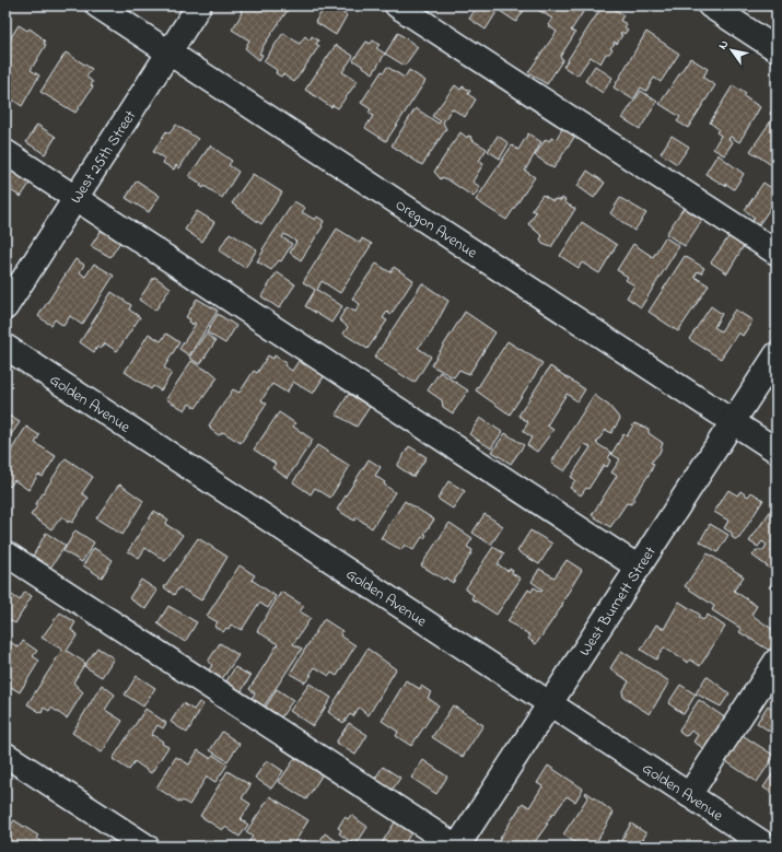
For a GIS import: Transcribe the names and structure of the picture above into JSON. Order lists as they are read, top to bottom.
{
  "streets": {
    "street": [
      "West 25th Street",
      "Oregon Avenue",
      "Golden Avenue",
      "West Burnett Street"
    ]
  },
  "crossings": [
    ["West 25th Street", "Oregon Avenue"],
    ["Oregon Avenue", "West Burnett Street"],
    ["Golden Avenue", "West Burnett Street"]
  ],
  "north": "top left"
}
